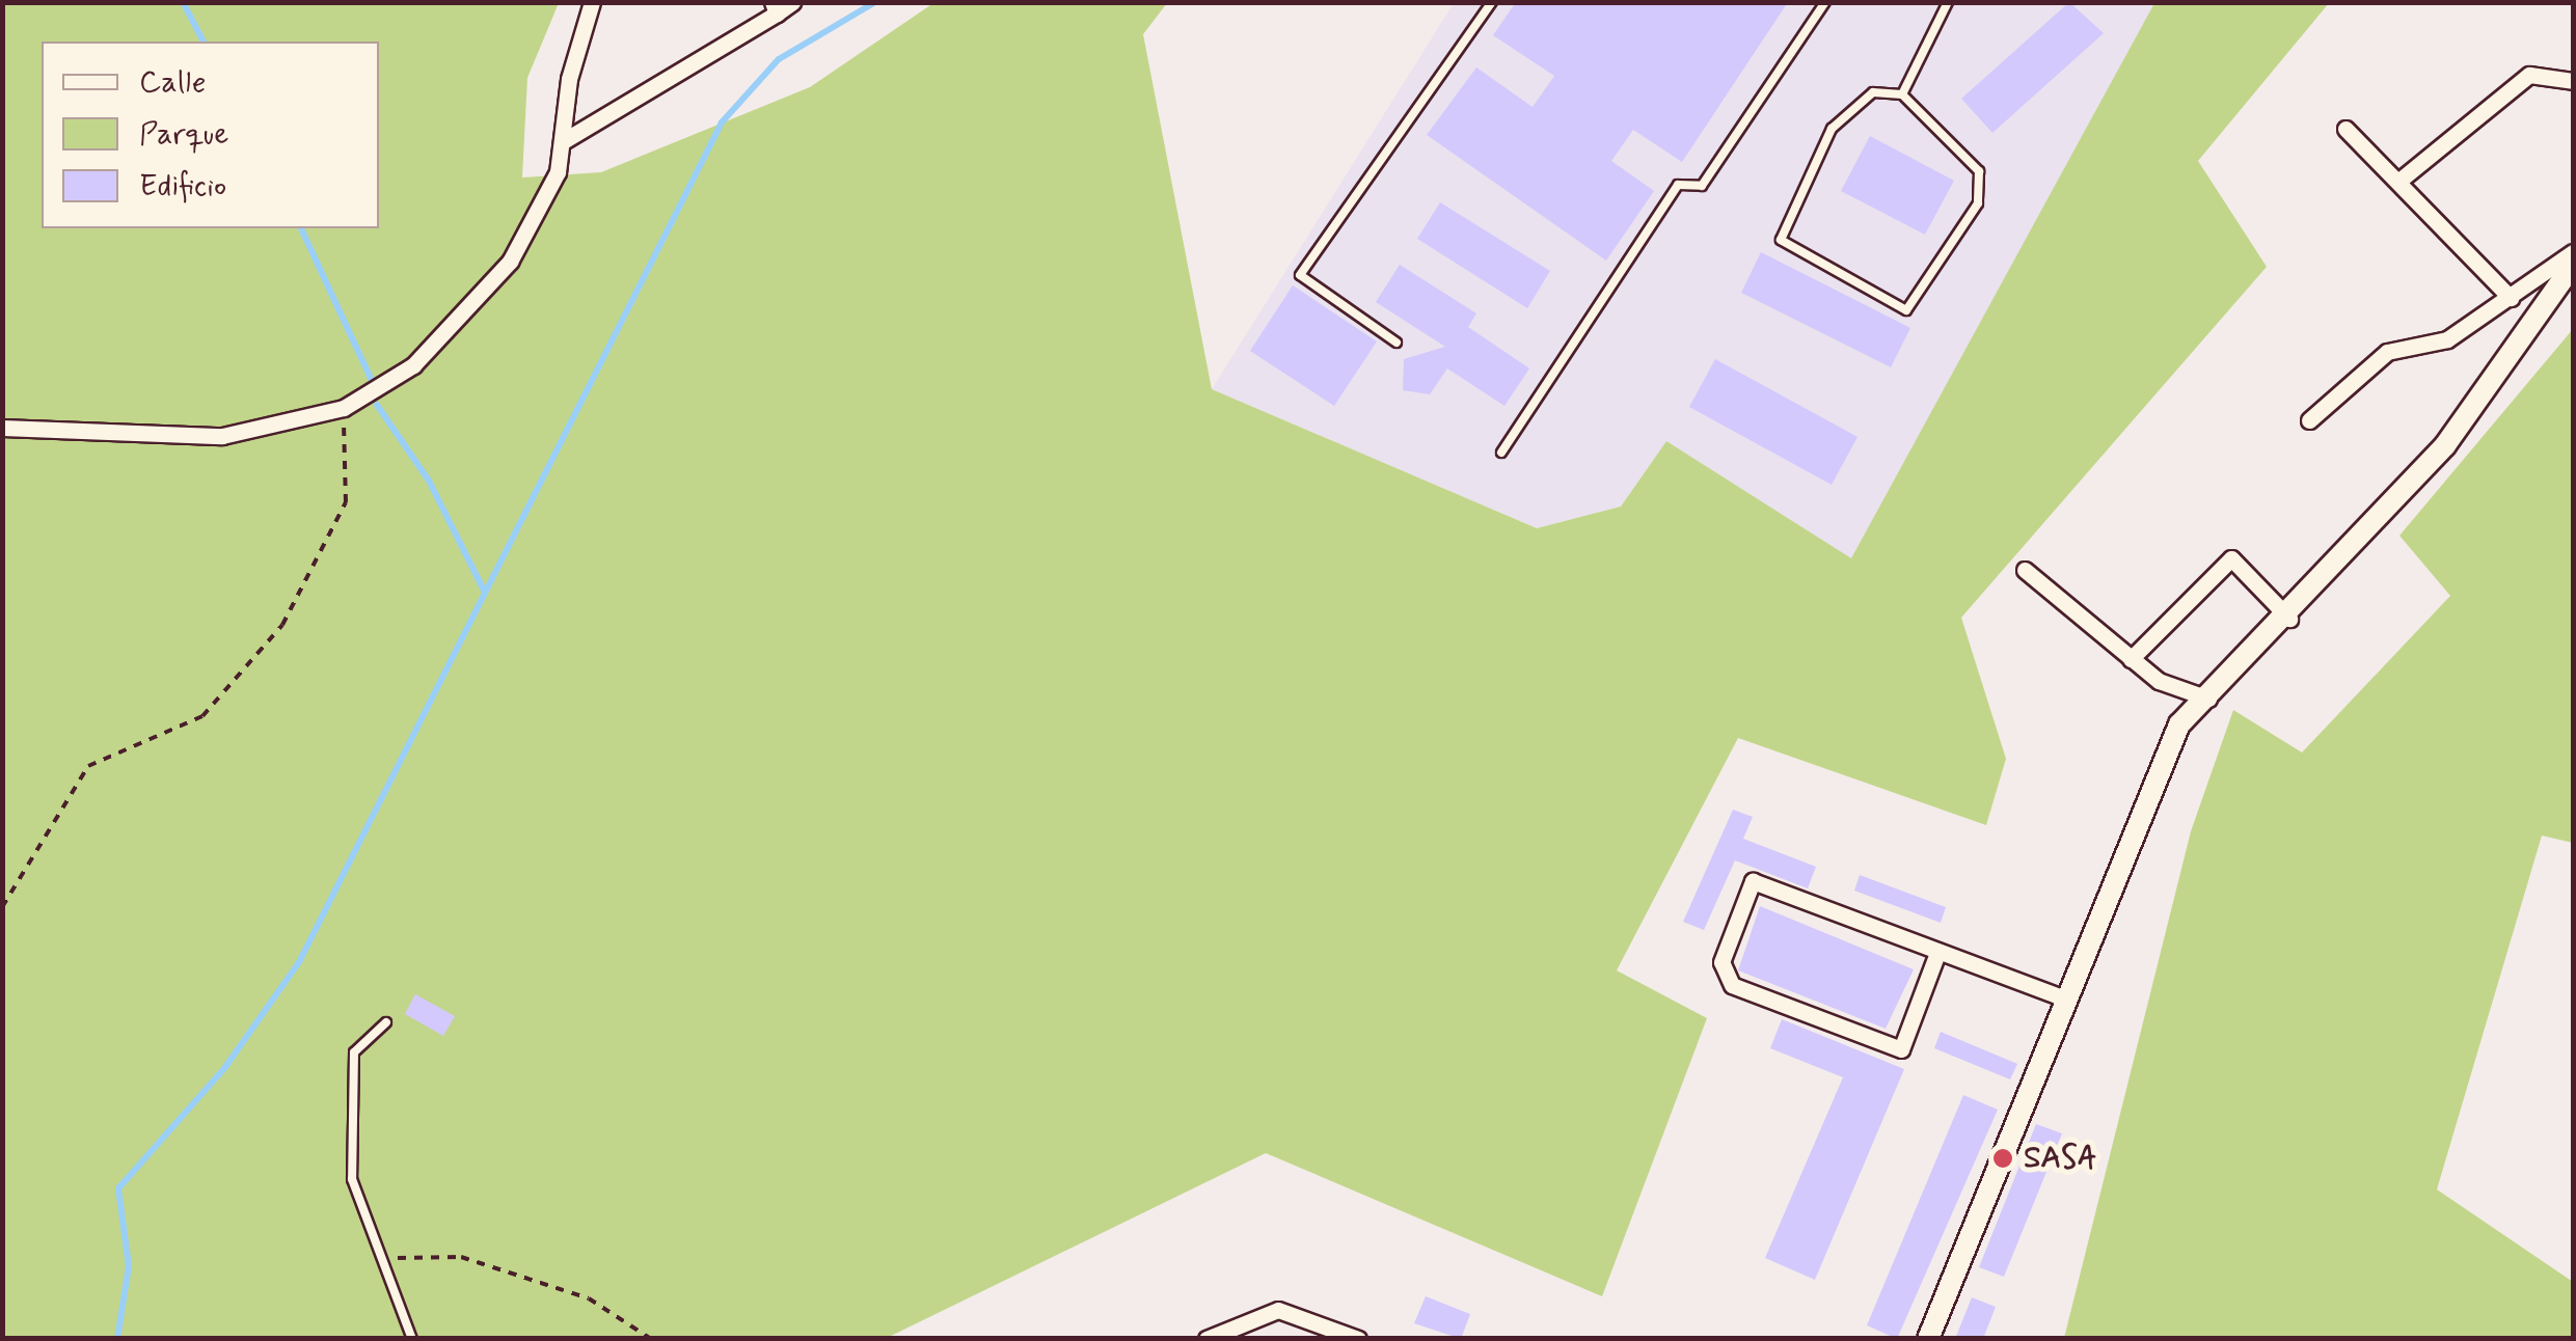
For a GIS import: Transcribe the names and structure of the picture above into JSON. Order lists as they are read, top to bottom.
{
  "places": ["SASA"],
  "legend": ["Calle", "Parque", "Edificio"]
}
